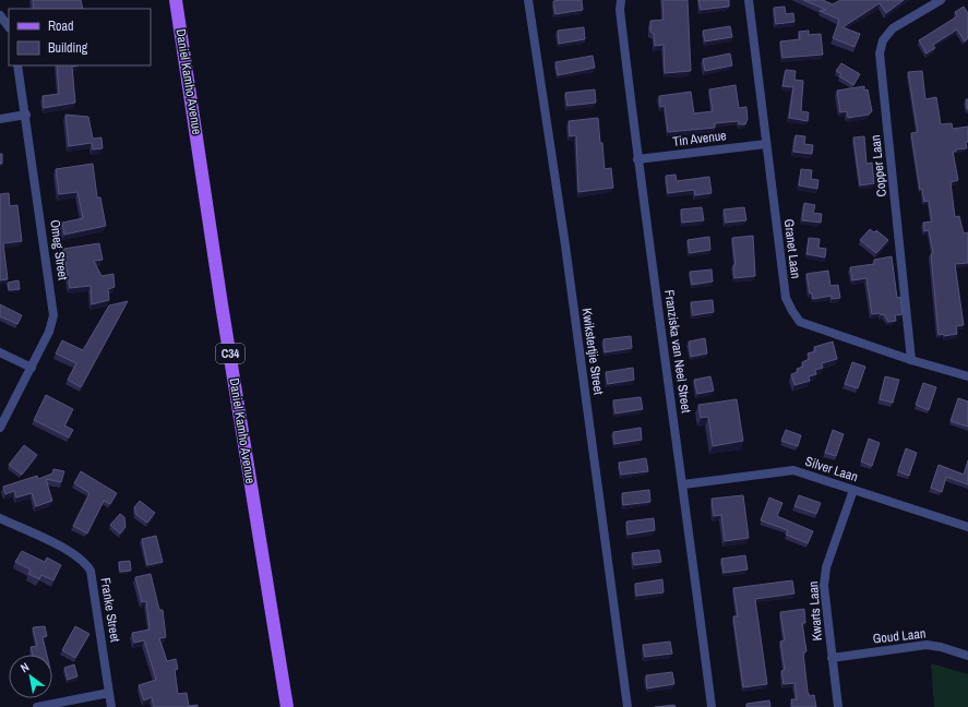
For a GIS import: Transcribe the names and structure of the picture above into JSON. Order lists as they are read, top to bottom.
{
  "streets": {
    "main road": ["Daniel Kamho Avenue", "C34"],
    "street": [
      "Tin Avenue",
      "Copper Laan",
      "Granet Laan",
      "Omeg Street",
      "Kwikstertjie Street",
      "Franziska van Neel Street",
      "Silver Laan",
      "Franke Street",
      "Kwarts Laan",
      "Goud Laan"
    ]
  },
  "crossings": [
    ["Tin Avenue", "Granet Laan"],
    ["Tin Avenue", "Franziska van Neel Street"],
    ["Copper Laan", "Granet Laan"],
    ["Franziska van Neel Street", "Silver Laan"],
    ["Silver Laan", "Kwarts Laan"],
    ["Kwarts Laan", "Goud Laan"]
  ],
  "legend": ["Road", "Building"],
  "north": "top left"
}
